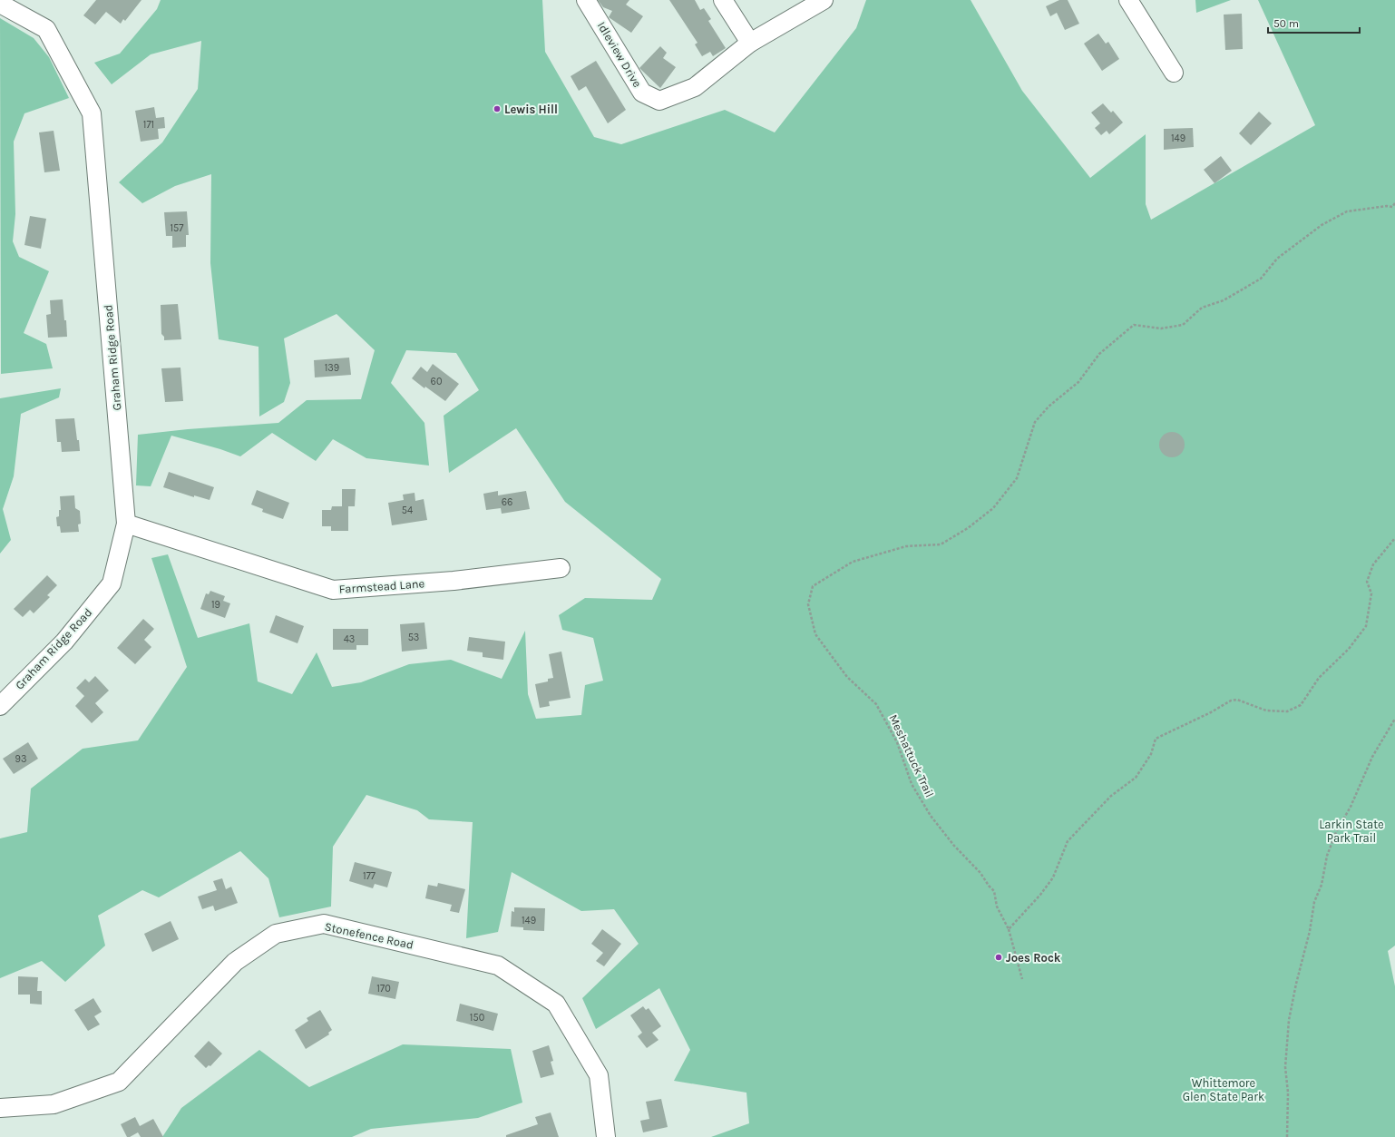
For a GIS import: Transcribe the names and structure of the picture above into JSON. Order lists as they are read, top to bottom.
{
  "streets": {
    "street": [
      "Idleview Drive",
      "Graham Ridge Road",
      "Farmstead Lane",
      "Stonefence Road"
    ],
    "path": ["Meshattuck Trail"]
  },
  "crossings": [
    ["Graham Ridge Road", "Farmstead Lane"]
  ],
  "parks": ["Larkin State Park Trail", "Whittemore Glen State Park"],
  "places": ["Lewis Hill", "Joes Rock"],
  "house_numbers": [
    "171",
    "149",
    "157",
    "139",
    "60",
    "66",
    "54",
    "19",
    "53",
    "43",
    "93",
    "177",
    "149",
    "170",
    "150"
  ],
  "scale_bar": "50 m"
}
